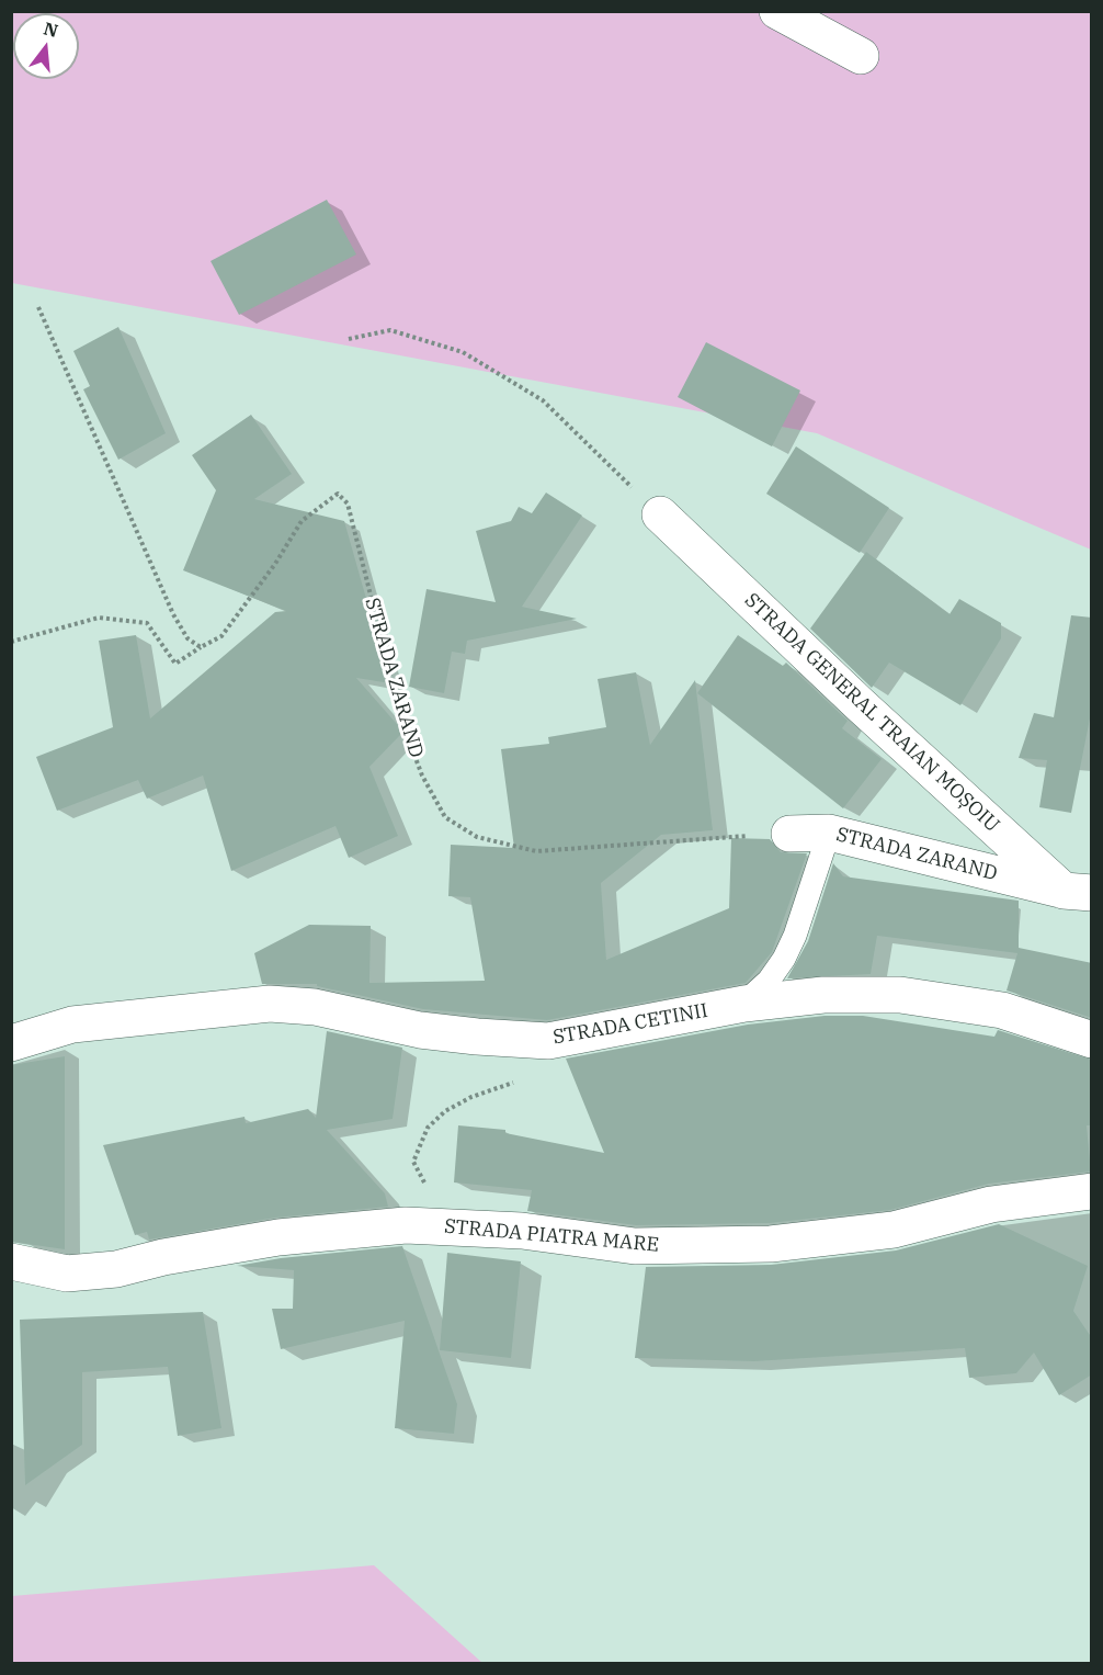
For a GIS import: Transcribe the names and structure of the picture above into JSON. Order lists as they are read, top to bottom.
{
  "streets": {
    "street": [
      "STRADA ZARAND",
      "STRADA GENERAL TRAIAN MOȘOIU",
      "STRADA CETINII",
      "STRADA PIATRA MARE"
    ]
  },
  "crossings": [
    ["STRADA ZARAND", "STRADA GENERAL TRAIAN MOȘOIU"]
  ],
  "north": "top"
}
